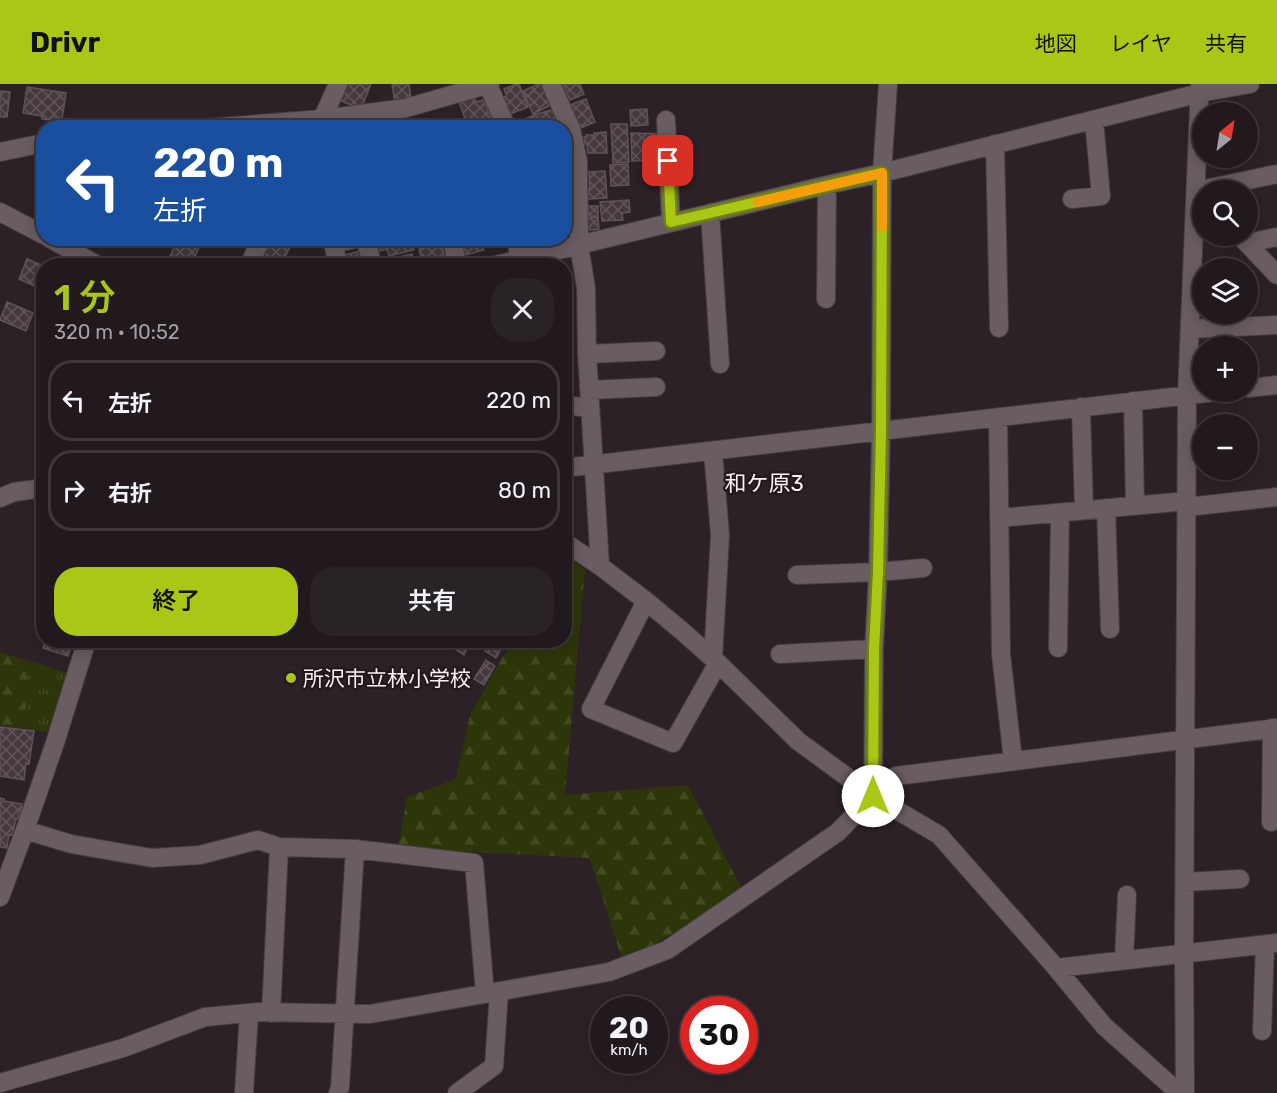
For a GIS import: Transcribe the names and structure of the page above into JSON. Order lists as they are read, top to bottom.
{
  "districts": ["和ケ原3"],
  "places": ["所沢市立林小学校"],
  "north": "top right",
  "page": {
    "header": "Drivr",
    "nav": ["地図", "レイヤ", "共有"],
    "map_buttons": ["+", "−"],
    "turn": ["220 m", "左折"],
    "heading": ["1 分", "320 m · 10:52"],
    "list": [
      {
        "name": "左折",
        "value": "220 m"
      },
      {
        "name": "右折",
        "value": "80 m"
      }
    ],
    "buttons": ["終了", "共有"],
    "speed": "20 km/h",
    "limit": "30"
  }
}
